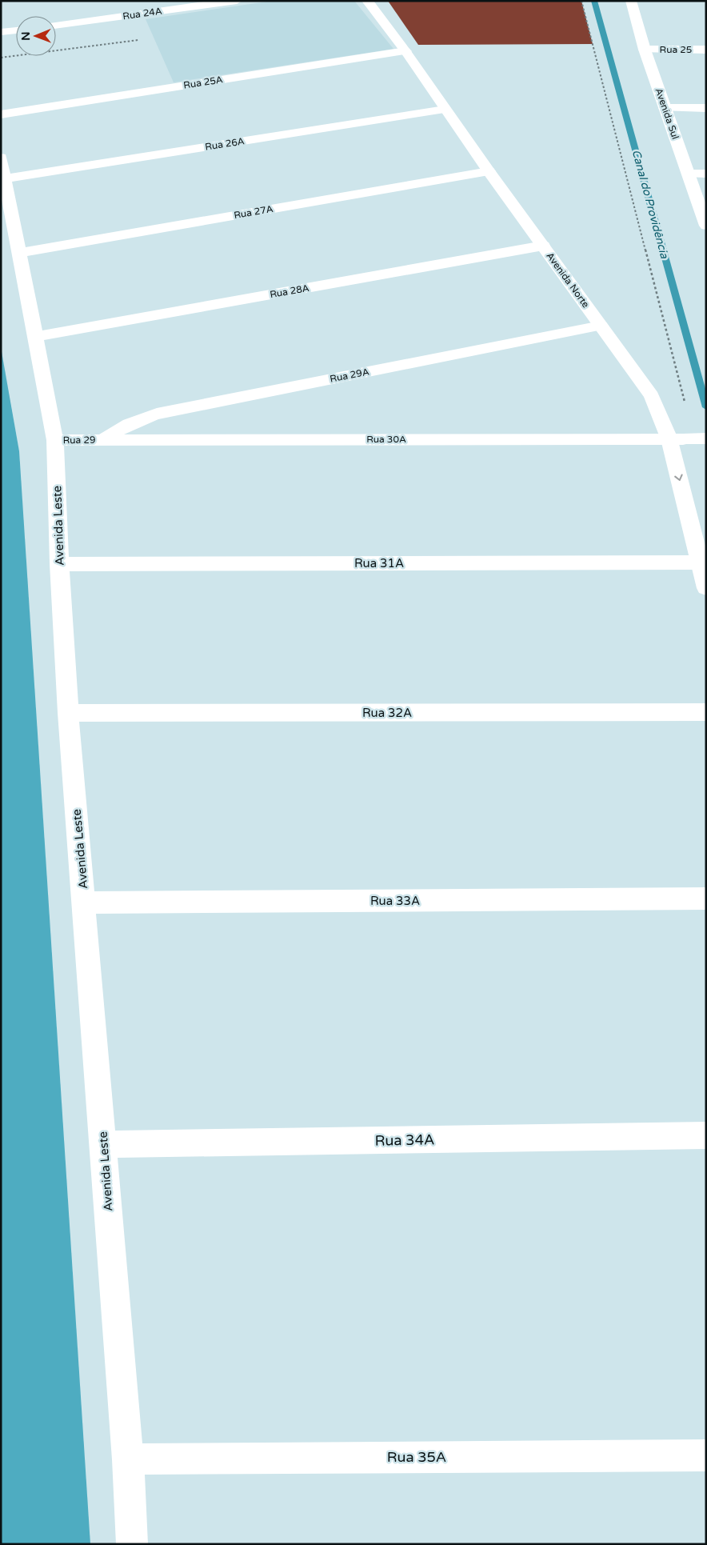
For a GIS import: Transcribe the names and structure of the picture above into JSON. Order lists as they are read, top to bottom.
{
  "streets": {
    "street": [
      "Rua 24A",
      "Rua 25",
      "Rua 25A",
      "Avenida Sul",
      "Rua 26A",
      "Rua 27A",
      "Avenida Norte",
      "Rua 28A",
      "Rua 29A",
      "Rua 30A",
      "Rua 29",
      "Avenida Leste",
      "Rua 31A",
      "Rua 32A",
      "Rua 33A",
      "Rua 34A",
      "Rua 35A"
    ]
  },
  "crossings": [
    ["Rua 25", "Avenida Sul"],
    ["Rua 25A", "Avenida Norte"],
    ["Rua 26A", "Avenida Norte"],
    ["Rua 26A", "Avenida Leste"],
    ["Rua 27A", "Avenida Norte"],
    ["Rua 27A", "Avenida Leste"],
    ["Avenida Norte", "Rua 28A"],
    ["Avenida Norte", "Rua 29A"],
    ["Avenida Norte", "Rua 30A"],
    ["Avenida Norte", "Rua 31A"],
    ["Rua 28A", "Avenida Leste"],
    ["Rua 29A", "Rua 30A"],
    ["Rua 29A", "Rua 29"],
    ["Rua 30A", "Rua 29"],
    ["Rua 29", "Avenida Leste"],
    ["Avenida Leste", "Rua 31A"],
    ["Avenida Leste", "Rua 32A"],
    ["Avenida Leste", "Rua 33A"],
    ["Avenida Leste", "Rua 34A"],
    ["Avenida Leste", "Rua 35A"]
  ],
  "water": ["Canal do Providência"],
  "north": "left"
}
